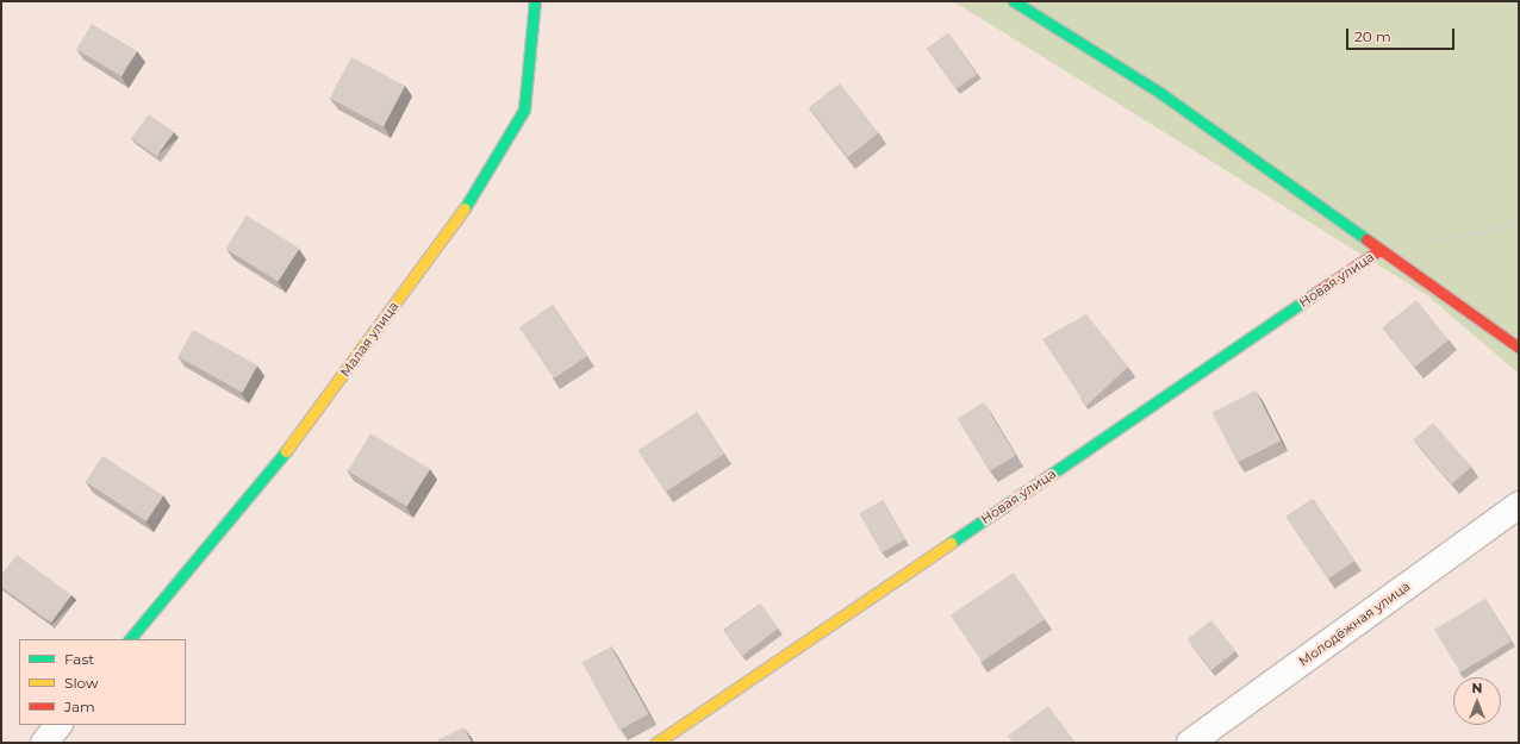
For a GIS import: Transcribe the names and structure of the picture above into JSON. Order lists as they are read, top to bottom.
{
  "streets": {
    "street": ["Новая улица", "Малая улица", "Молодёжная улица"]
  },
  "legend": ["Fast", "Slow", "Jam"],
  "scale_bar": "20 m",
  "north": "top"
}
